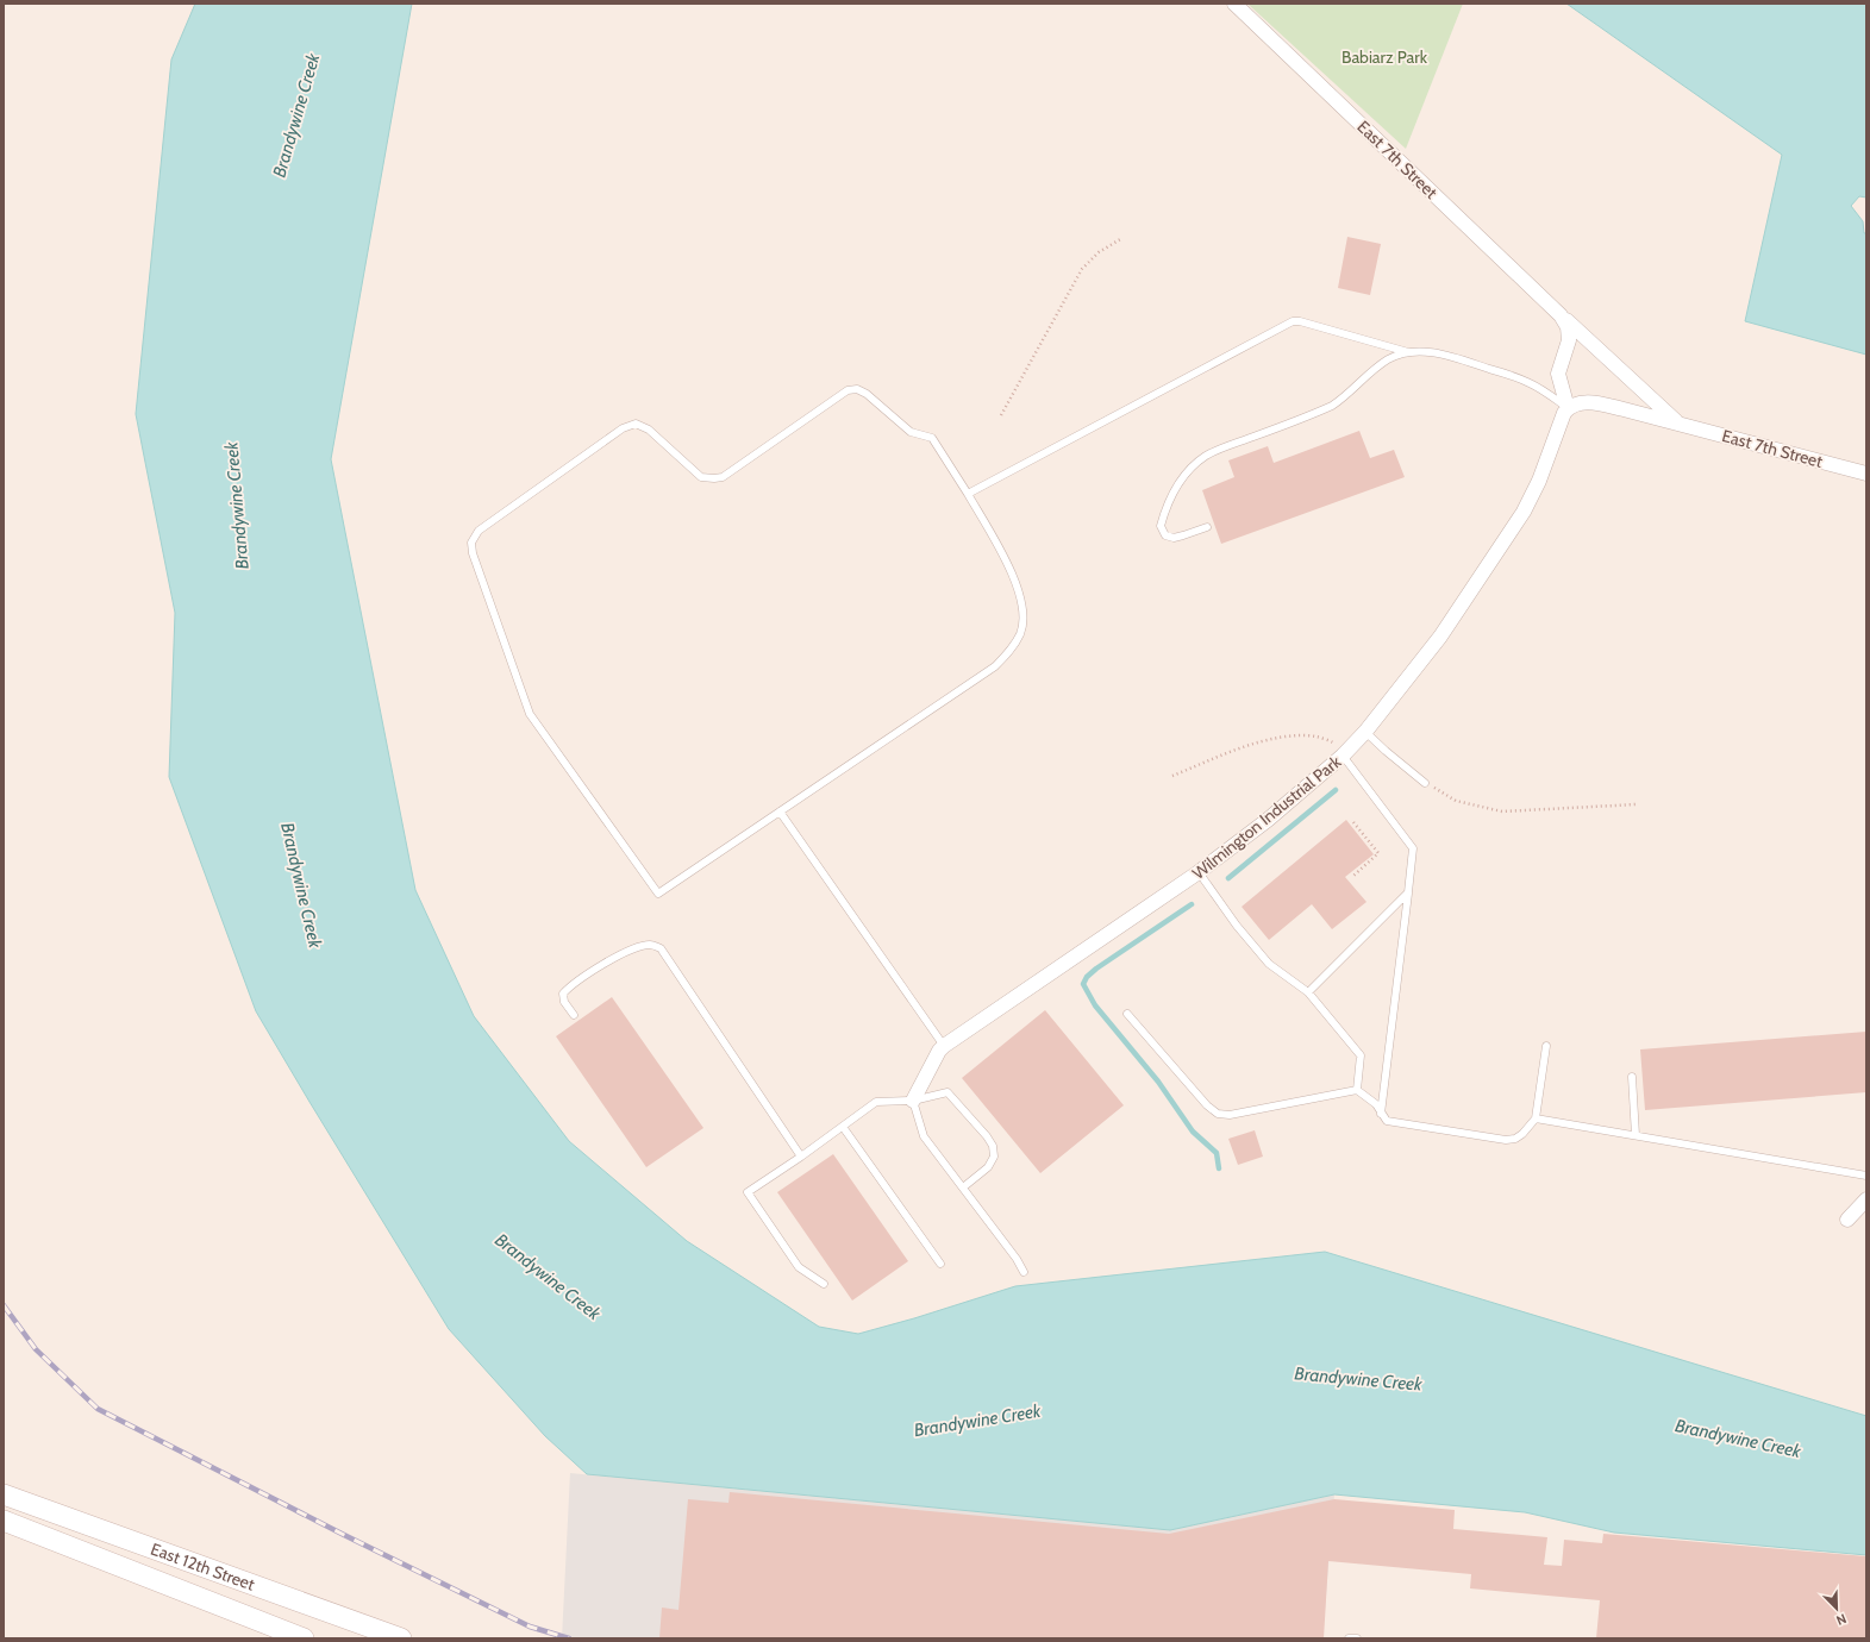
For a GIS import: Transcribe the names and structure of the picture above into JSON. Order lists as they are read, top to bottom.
{
  "streets": {
    "main road": ["East 12th Street"],
    "street": ["East 7th Street", "Wilmington Industrial Park"]
  },
  "crossings": [
    ["East 7th Street", "Wilmington Industrial Park"]
  ],
  "water": ["Brandywine Creek"],
  "parks": ["Babiarz Park"],
  "north": "bottom right"
}
